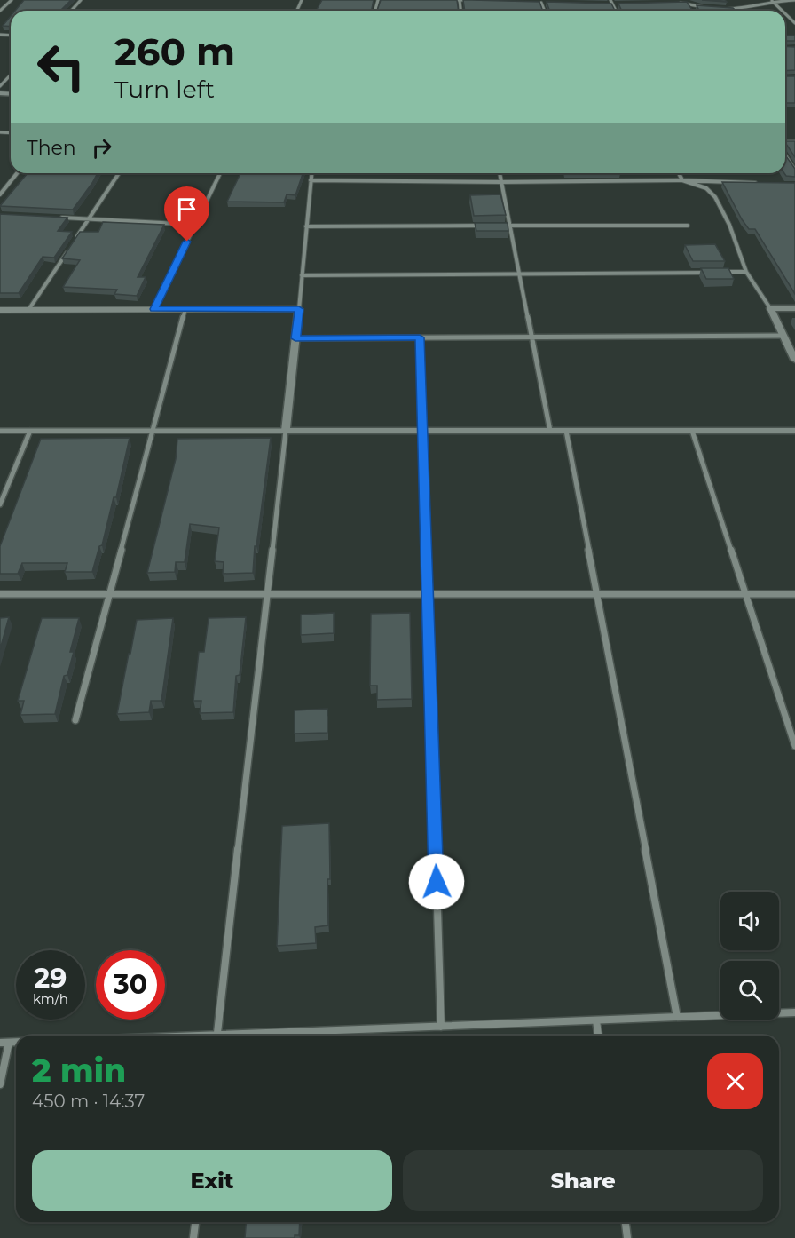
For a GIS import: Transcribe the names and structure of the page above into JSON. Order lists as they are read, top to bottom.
{
  "page": {
    "turn": ["260 m", "Turn left"],
    "then": "Then",
    "speed": "29 km/h",
    "limit": "30",
    "heading": ["2 min", "450 m · 14:37"],
    "buttons": ["Exit", "Share"]
  }
}
